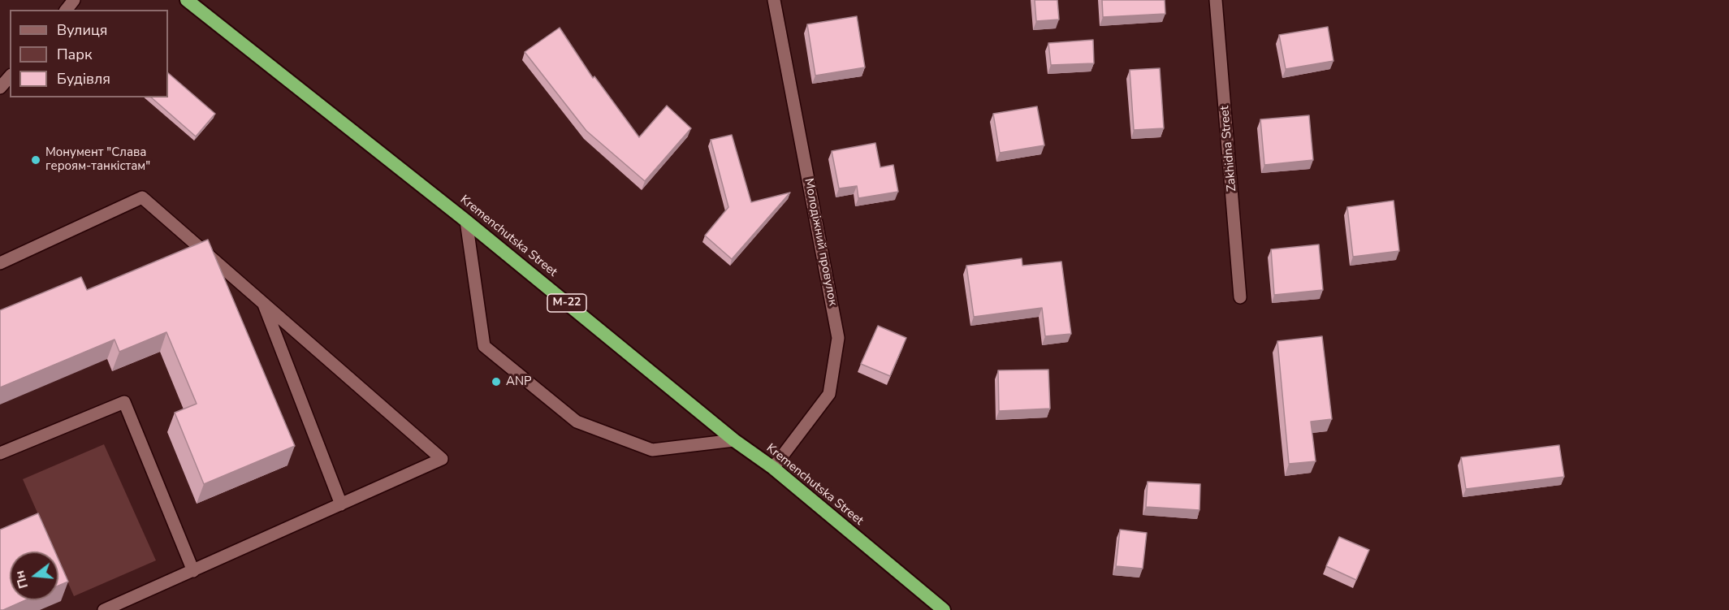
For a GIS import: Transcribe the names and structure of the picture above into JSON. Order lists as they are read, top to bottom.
{
  "streets": {
    "highway": ["Kremenchutska Street", "М-22"],
    "street": ["Zakhidna Street", "Молодіжний провулок"]
  },
  "crossings": [
    ["Kremenchutska Street", "Молодіжний провулок"]
  ],
  "places": ["Монумент \"Слава героям-танкістам\"", "ANP"],
  "legend": ["Вулиця", "Парк", "Будівля"],
  "north": "left"
}
